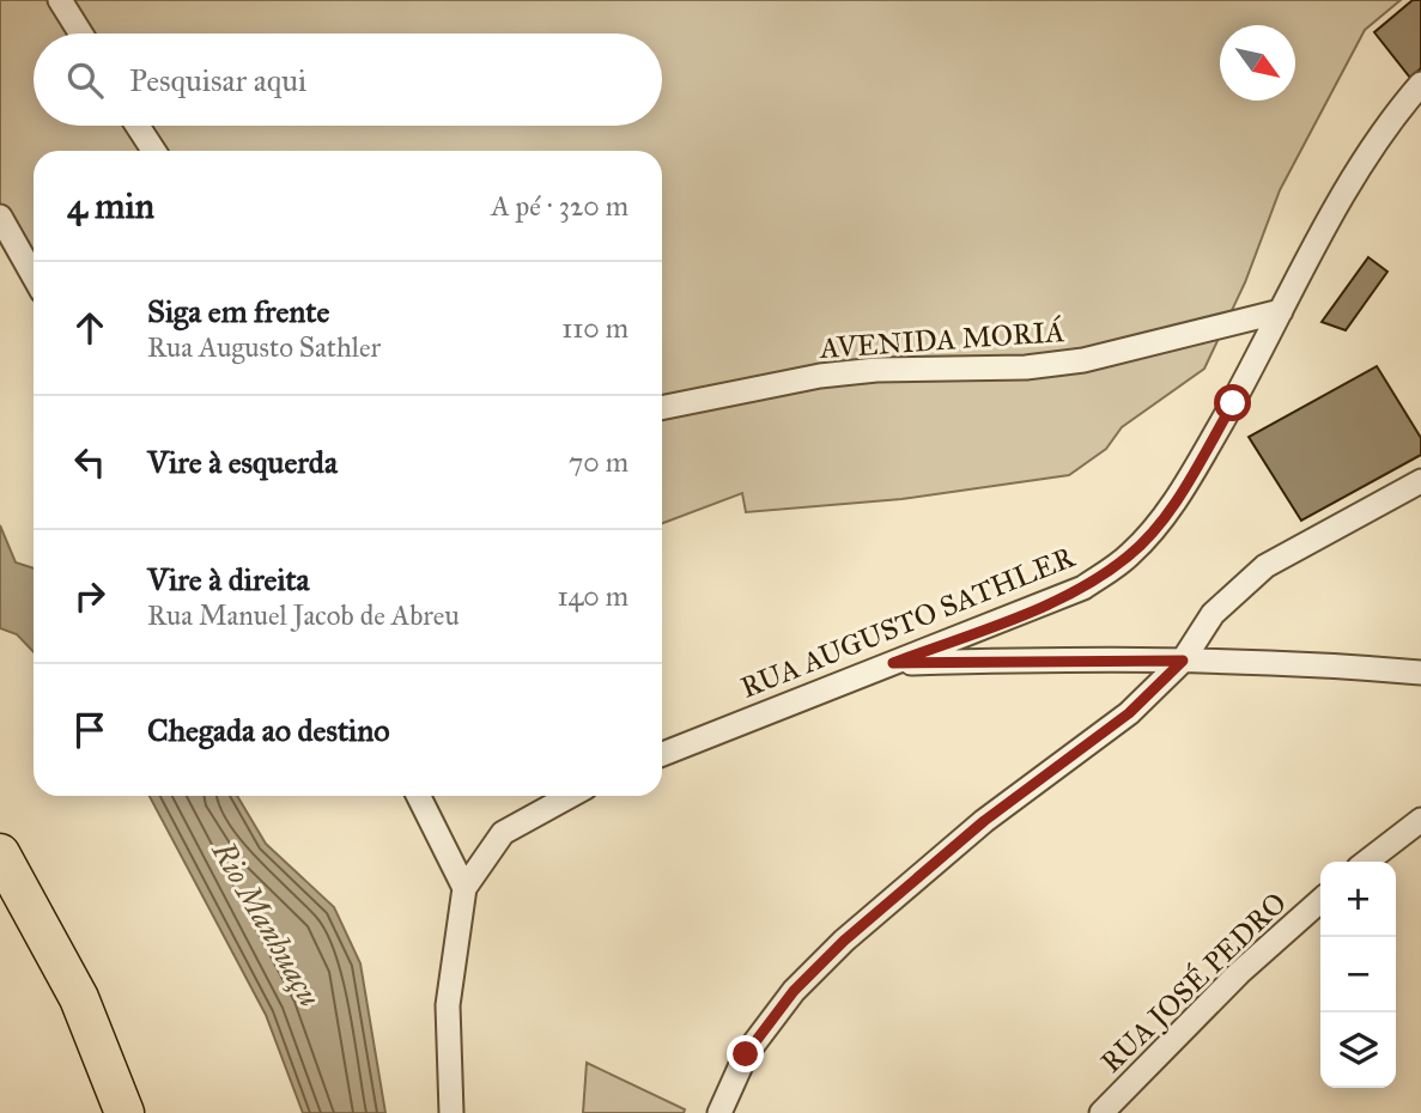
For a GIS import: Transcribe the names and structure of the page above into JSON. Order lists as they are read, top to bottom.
{
  "streets": {
    "street": ["AVENIDA MORIÁ", "RUA AUGUSTO SATHLER", "RUA JOSÉ PEDRO"]
  },
  "crossings": [
    ["AVENIDA MORIÁ", "RUA AUGUSTO SATHLER"]
  ],
  "water": ["Rio Manhuaçu"],
  "north": "bottom right",
  "page": {
    "search": "Pesquisar aqui",
    "heading": ["4 min", "A pé · 320 m"],
    "list": [
      ["Siga em frente", "Rua Augusto Sathler", "110 m"],
      ["Vire à esquerda", "70 m"],
      ["Vire à direita", "Rua Manuel Jacob de Abreu", "140 m"],
      "Chegada ao destino"
    ],
    "map_buttons": ["+", "−"]
  }
}
